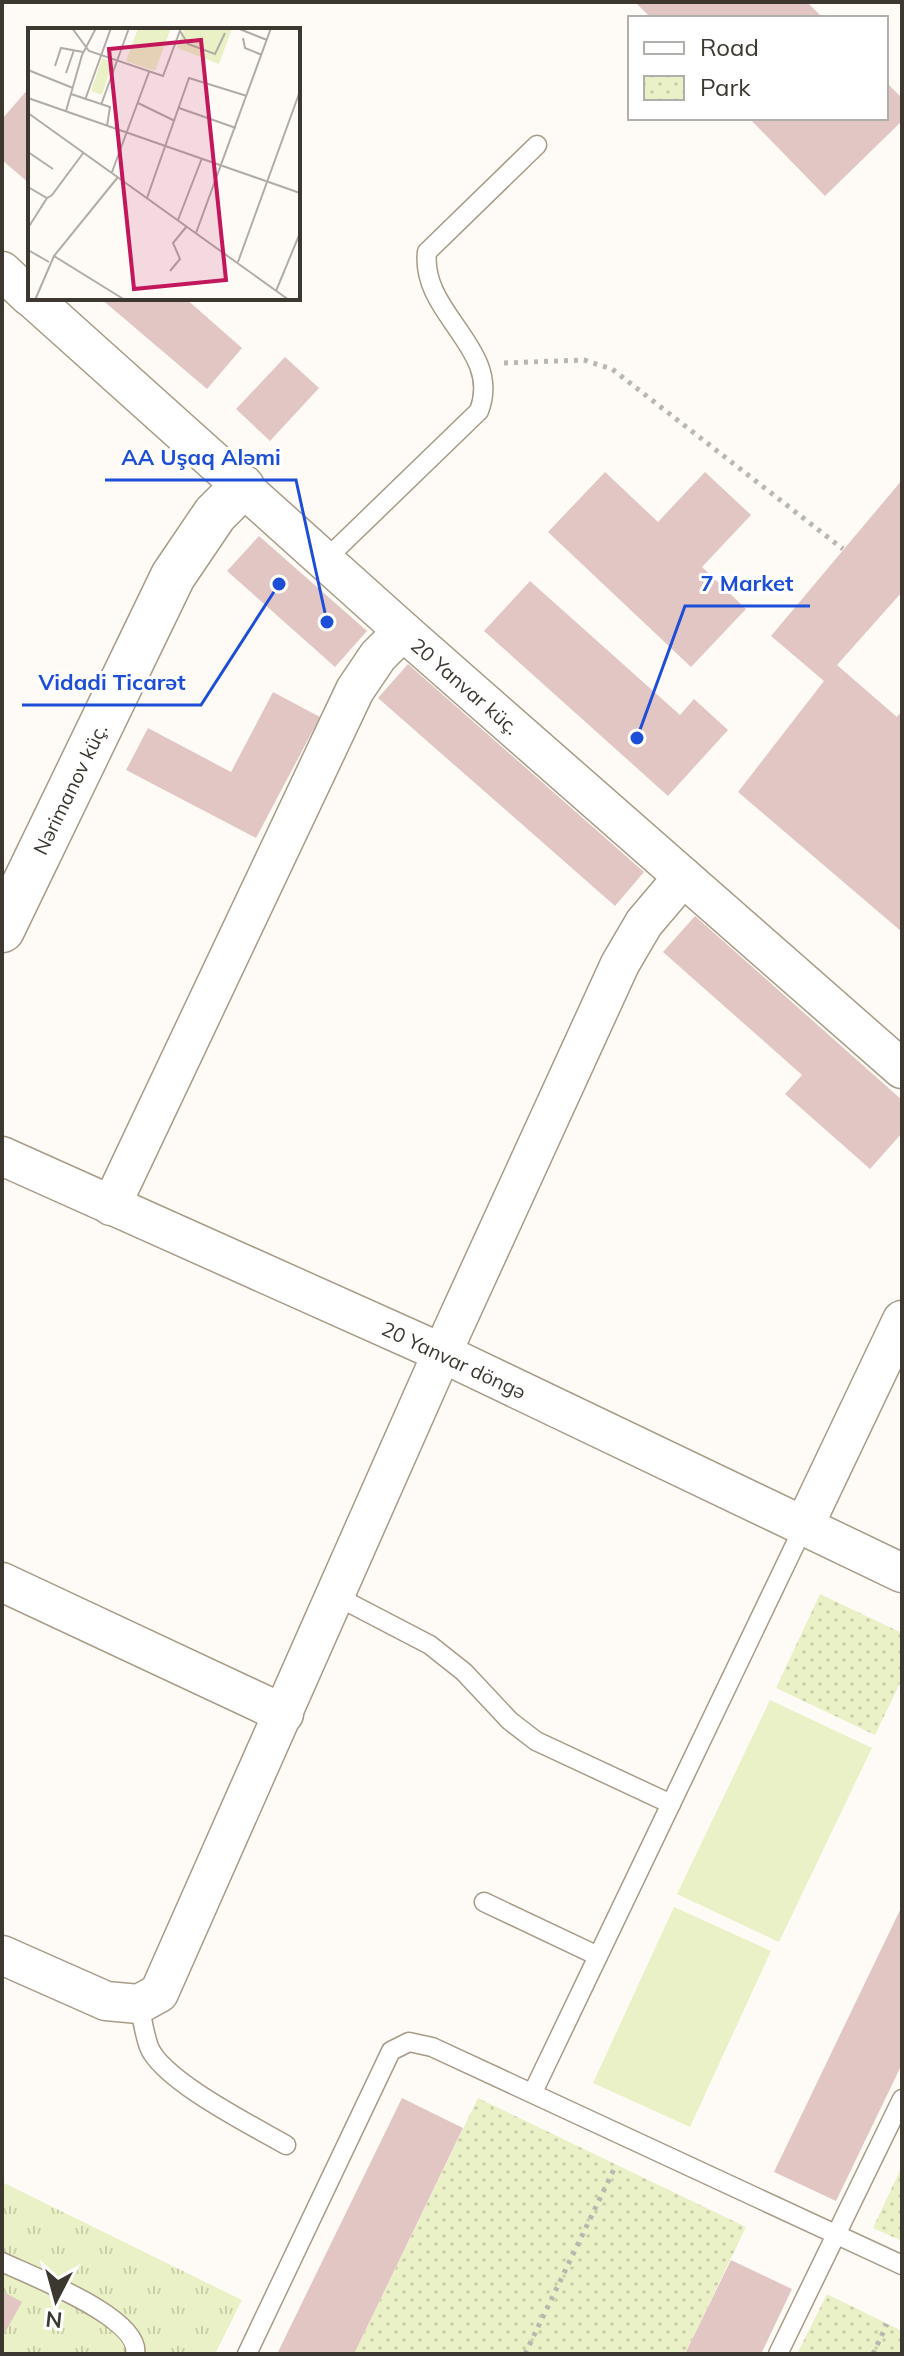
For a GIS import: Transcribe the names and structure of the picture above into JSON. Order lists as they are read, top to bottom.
{
  "streets": {
    "street": ["20 Yanvar küç.", "Nərimanov küç.", "20 Yanvar döngə"]
  },
  "crossings": [
    ["20 Yanvar küç.", "Nərimanov küç."]
  ],
  "places": ["Vidadi Ticarət", "AA Uşaq Aləmi", "7 Market"],
  "legend": ["Road", "Park"],
  "north": "bottom"
}
